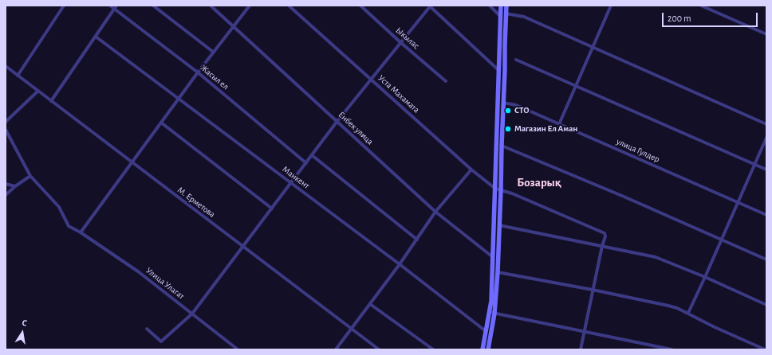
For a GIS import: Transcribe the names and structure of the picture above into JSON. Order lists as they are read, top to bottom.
{
  "streets": {
    "street": [
      "Ыкылас",
      "Жасыл ел",
      "Уста Махамата",
      "Енбек улица",
      "улица Гулдер",
      "Манкент",
      "М. Ерметова",
      "Улица Улагат"
    ]
  },
  "districts": ["Бозарық"],
  "places": ["СТО", "Магазин Ел Аман"],
  "scale_bar": "200 m",
  "north": "top"
}
